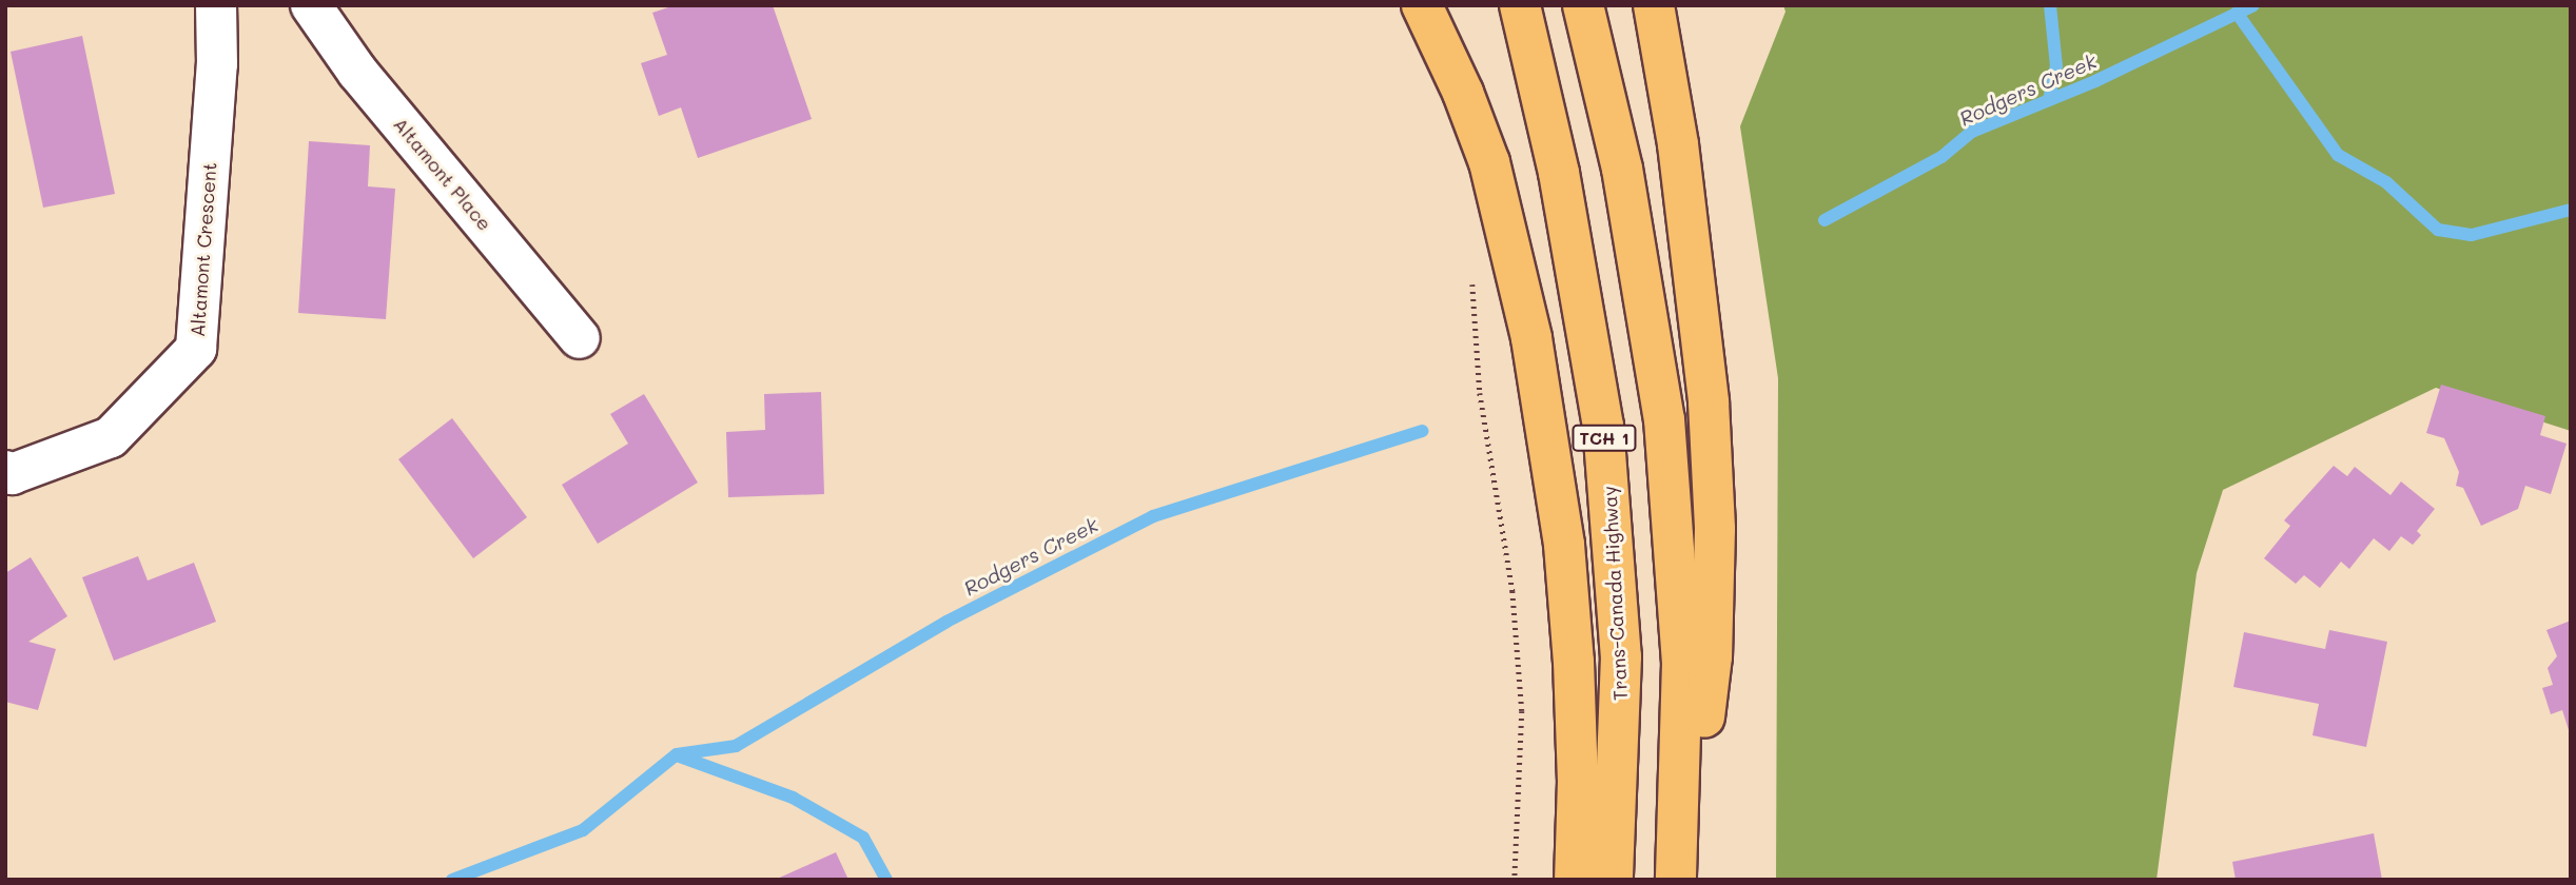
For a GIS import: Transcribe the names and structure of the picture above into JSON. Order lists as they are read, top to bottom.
{
  "streets": {
    "highway": ["TCH 1", "Trans-Canada Highway"],
    "street": ["Altamont Place", "Altamont Crescent"]
  },
  "water": ["Rodgers Creek"]
}
